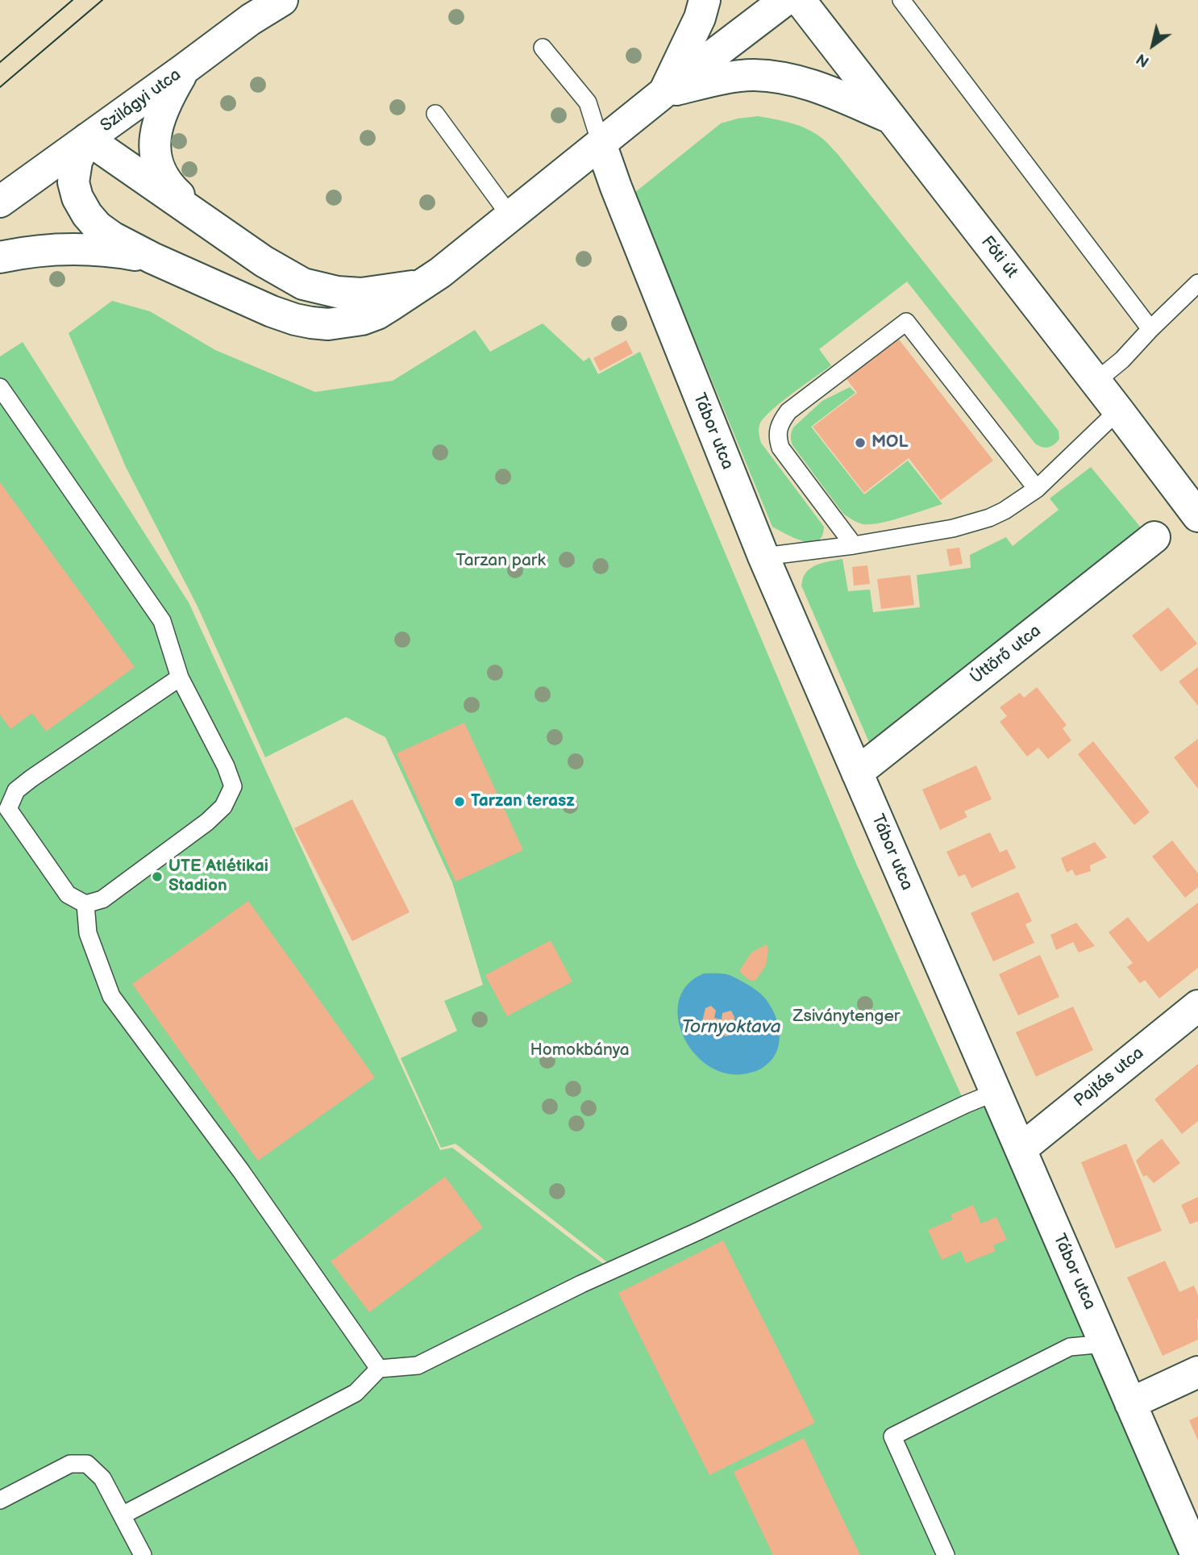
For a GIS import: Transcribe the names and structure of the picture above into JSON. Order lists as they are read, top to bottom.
{
  "streets": {
    "street": [
      "Szilágyi utca",
      "Fóti út",
      "Tábor utca",
      "Úttörő utca",
      "Pajtás utca"
    ]
  },
  "crossings": [
    ["Tábor utca", "Úttörő utca"],
    ["Tábor utca", "Pajtás utca"]
  ],
  "water": ["Tornyoktava"],
  "parks": ["Tarzan park", "Zsiványtenger", "Homokbánya"],
  "places": ["MOL", "Tarzan terasz", "UTE Atlétikai Stadion"],
  "north": "bottom left"
}
